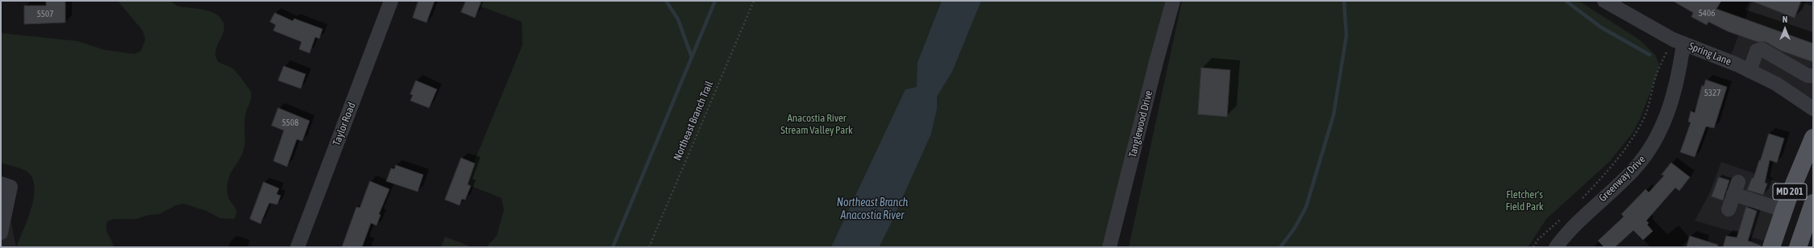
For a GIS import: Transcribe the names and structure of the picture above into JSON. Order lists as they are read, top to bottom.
{
  "streets": {
    "main road": ["MD 201"],
    "street": [
      "Spring Lane",
      "Taylor Road",
      "Tanglewood Drive",
      "Greenway Drive"
    ],
    "path": ["Northeast Branch Trail"]
  },
  "crossings": [
    ["Spring Lane", "Greenway Drive"]
  ],
  "water": ["Northeast Branch Anacostia River"],
  "parks": ["Anacostia River Stream Valley Park", "Fletcher's Field Park"],
  "house_numbers": [
    "5406",
    "5507",
    "5327",
    "5508"
  ],
  "north": "top"
}
